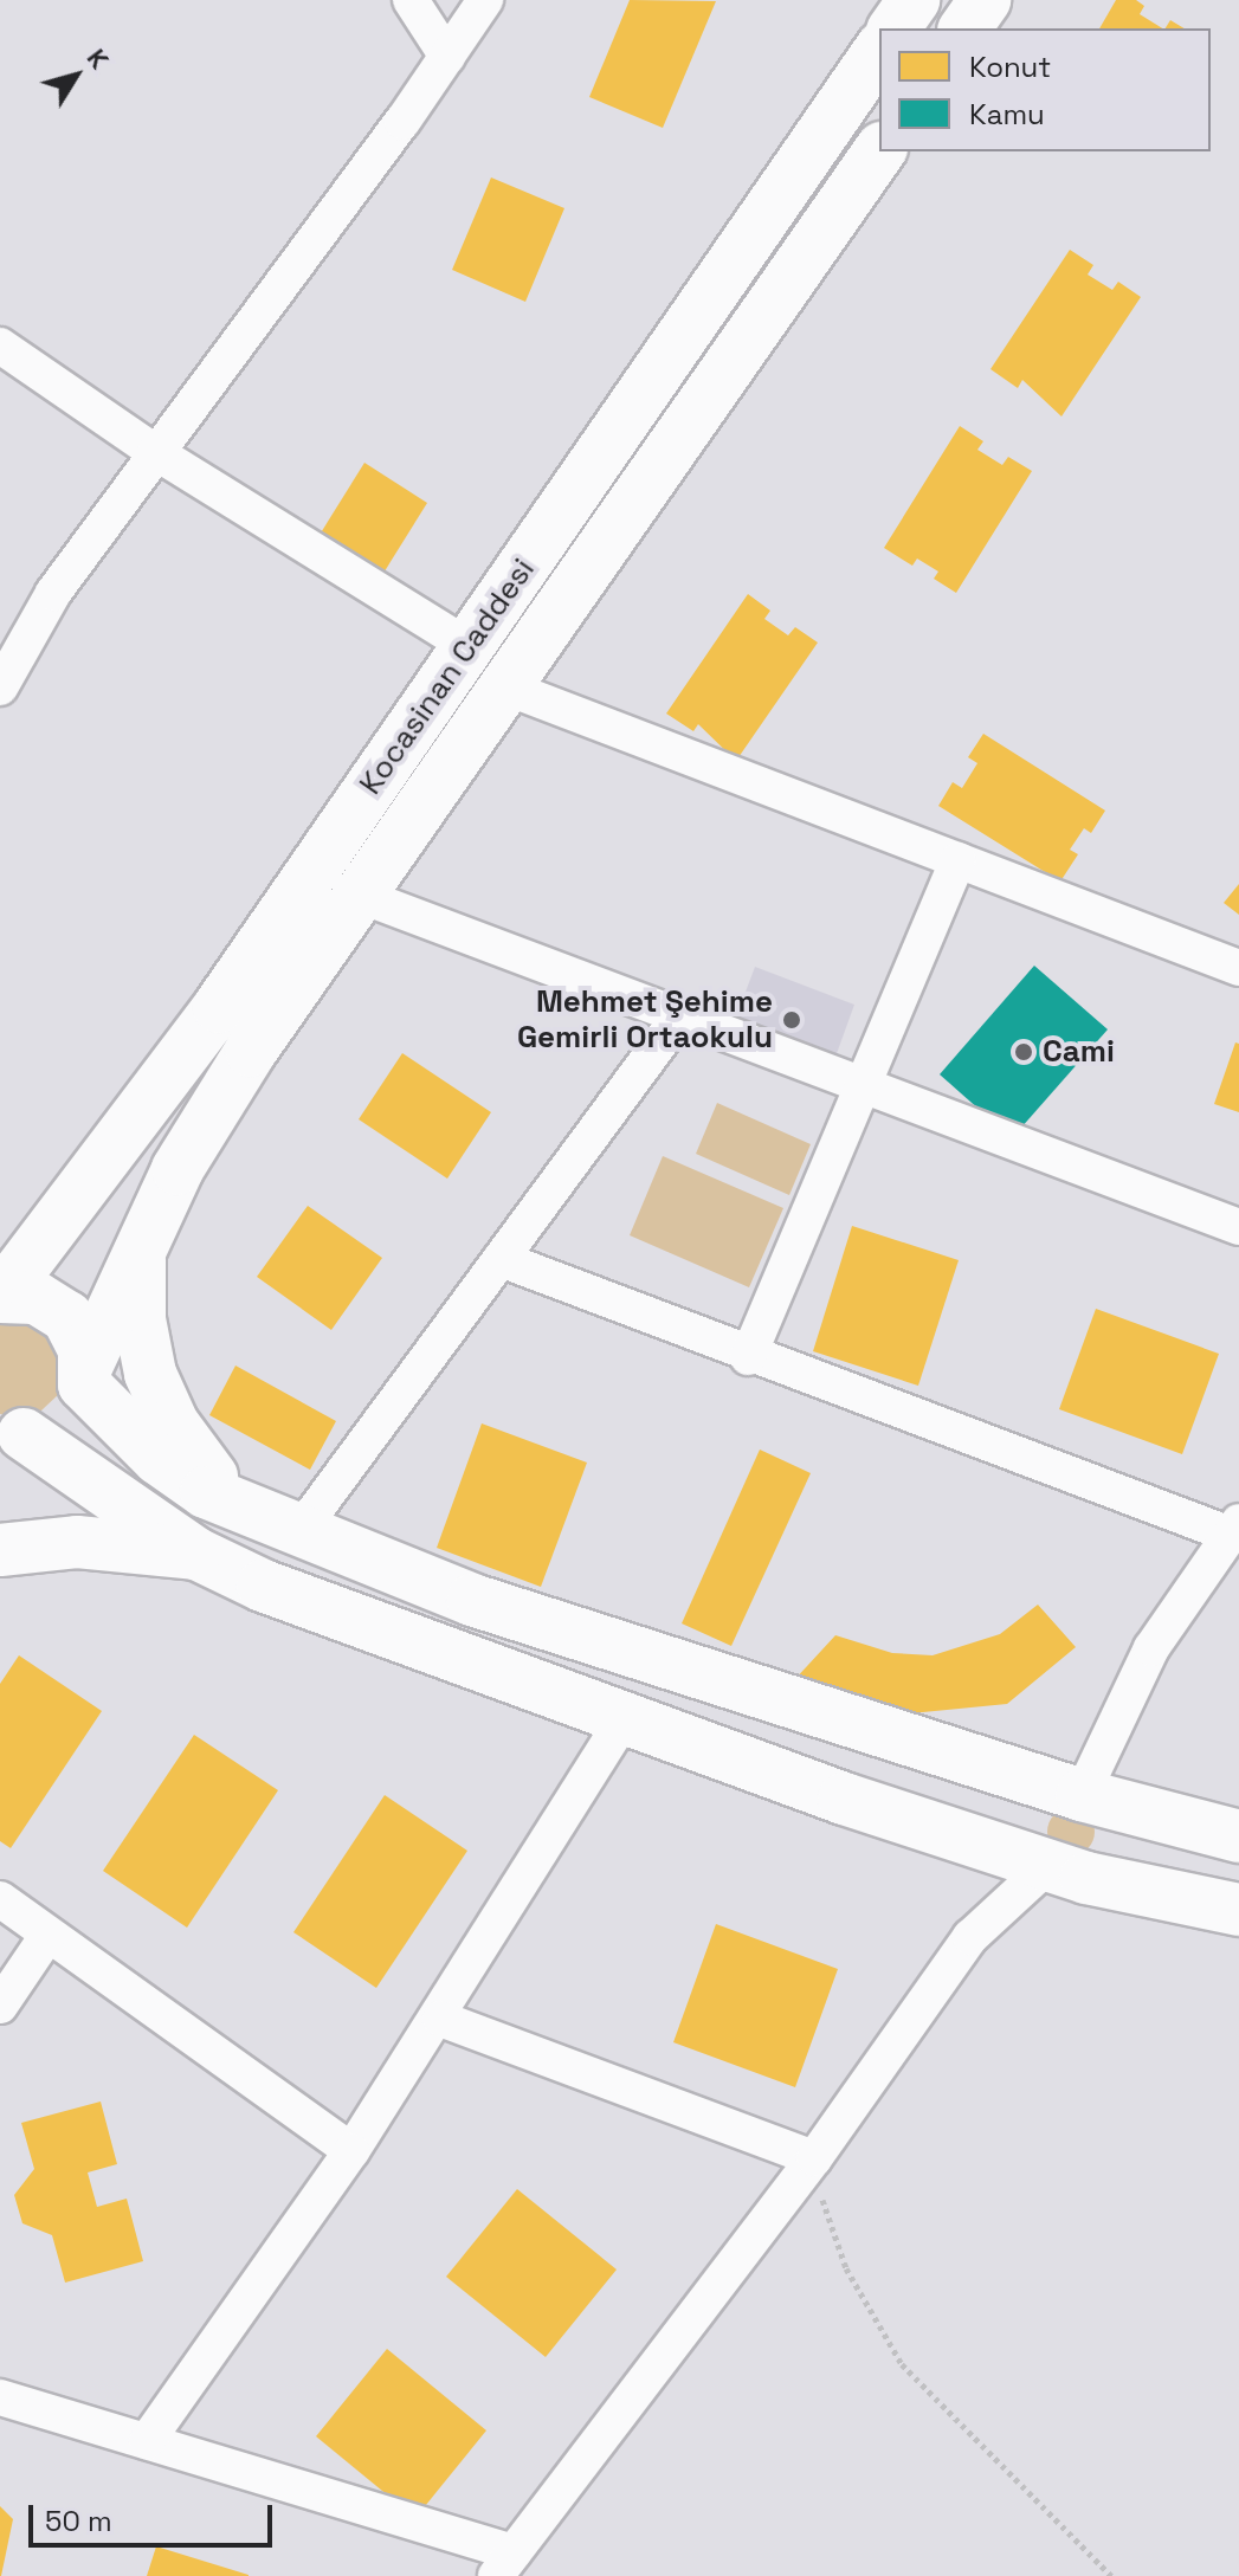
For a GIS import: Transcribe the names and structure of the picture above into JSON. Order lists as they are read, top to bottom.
{
  "streets": {
    "main road": ["Kocasinan Caddesi"]
  },
  "places": ["Mehmet Şehime Gemirli Ortaokulu", "Cami"],
  "legend": ["Konut", "Kamu"],
  "scale_bar": "50 m",
  "north": "top right"
}
